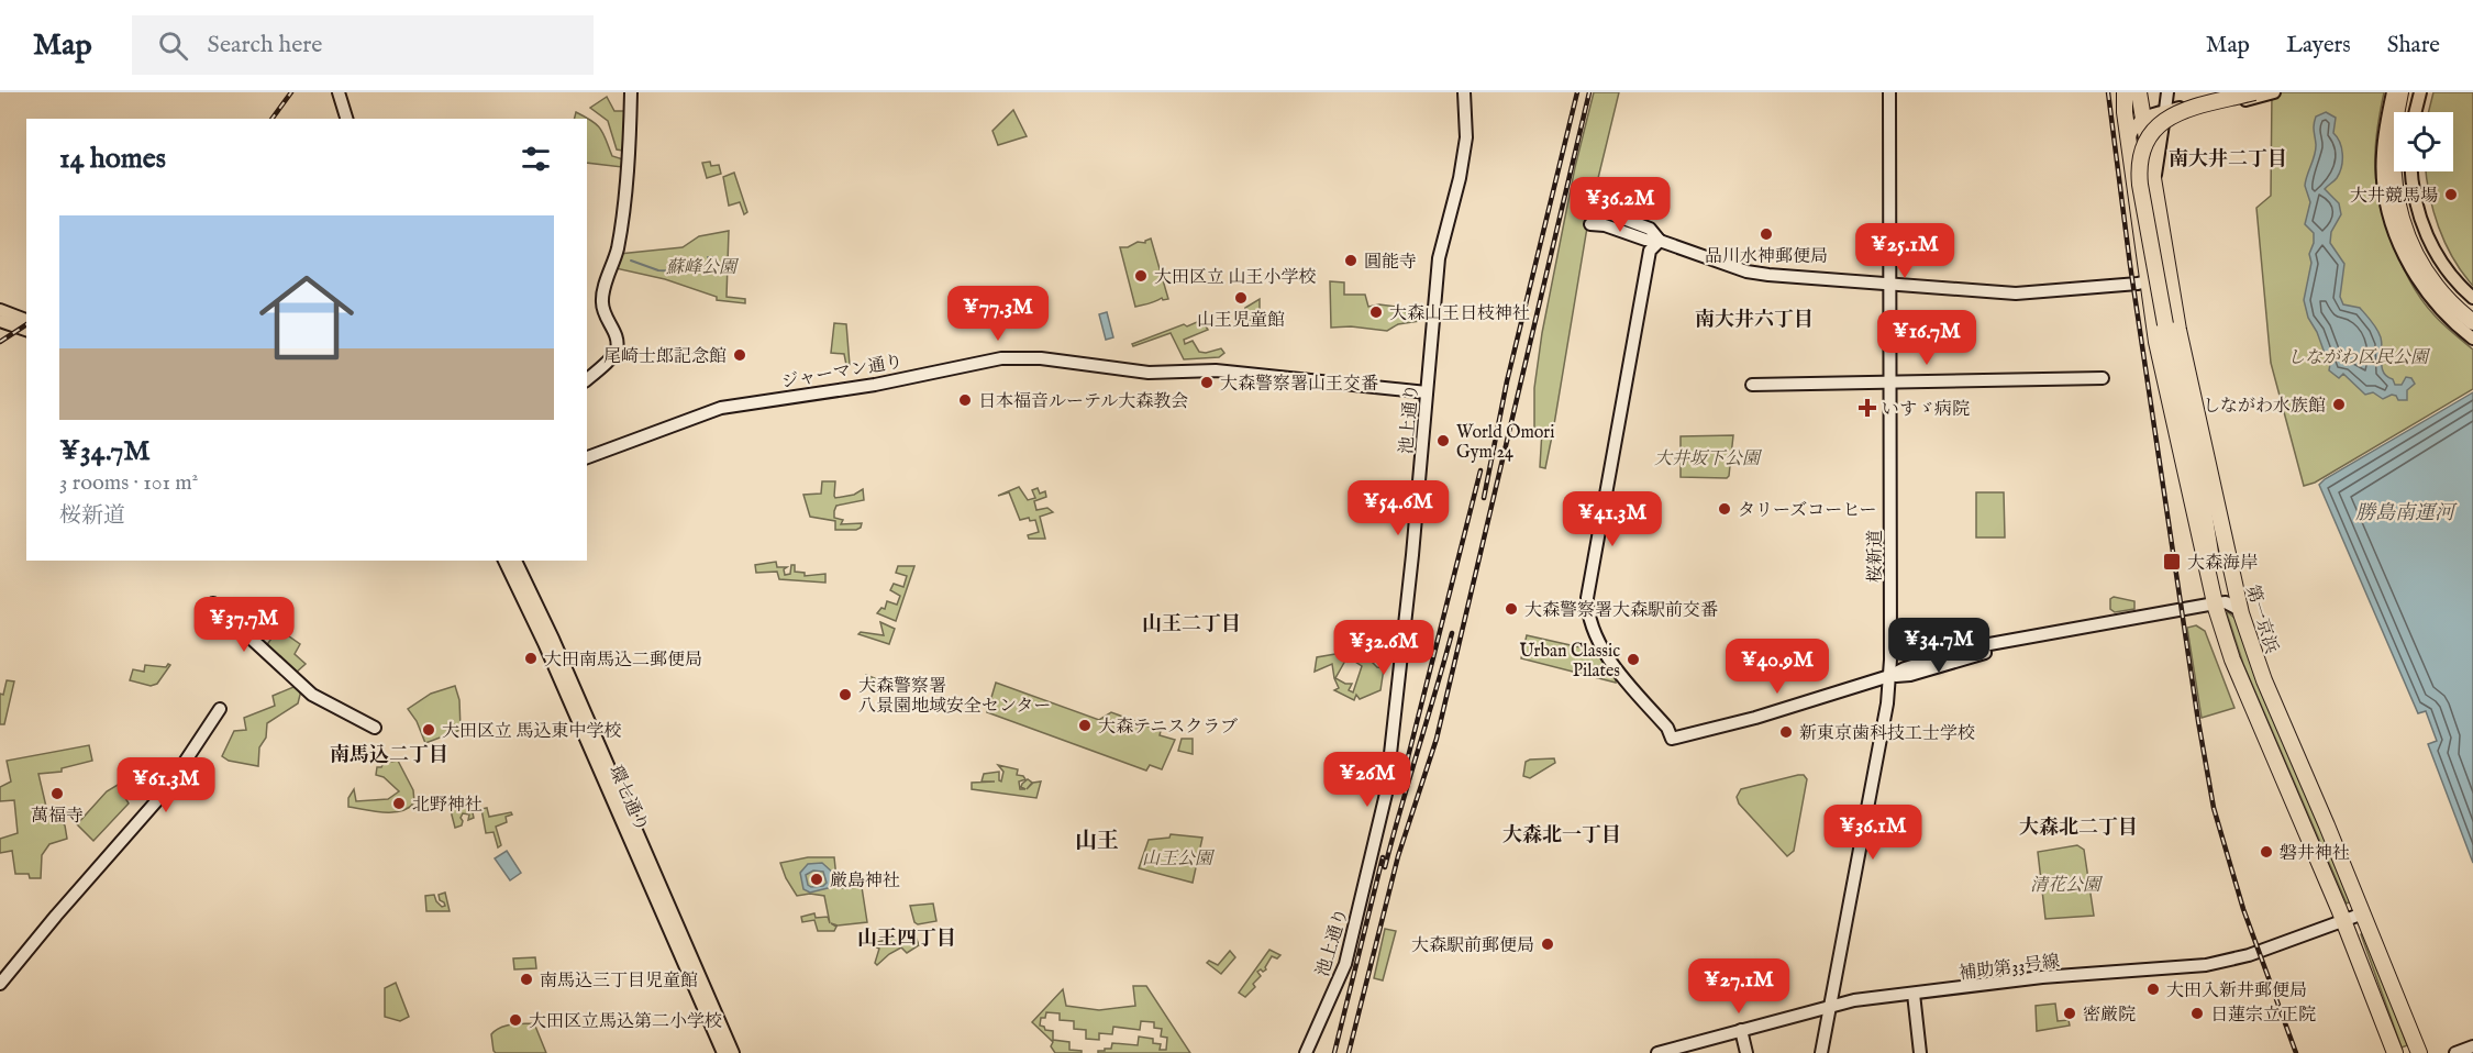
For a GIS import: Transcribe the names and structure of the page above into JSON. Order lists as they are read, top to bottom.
{
  "streets": {
    "highway": ["第一京浜"],
    "main road": ["環七通り"],
    "street": [
      "ジャーマン通り",
      "池上通り",
      "桜新道",
      "補助第33号線"
    ]
  },
  "crossings": [
    ["ジャーマン通り", "池上通り"],
    ["桜新道", "補助第33号線"],
    ["第一京浜", "補助第33号線"]
  ],
  "districts": [
    "南大井二丁目",
    "南大井六丁目",
    "山王二丁目",
    "南馬込二丁目",
    "大森北二丁目",
    "大森北一丁目",
    "山王",
    "山王四丁目"
  ],
  "water": ["勝島南運河"],
  "parks": [
    "蘇峰公園",
    "しながわ区民公園",
    "大井坂下公園",
    "山王公園",
    "清花公園"
  ],
  "places": {
    "other": [
      "大井競馬場",
      "品川水神郵便局",
      "圓能寺",
      "大田区立 山王小学校",
      "山王児童館",
      "大森山王日枝神社",
      "尾崎士郎記念館",
      "大森警察署山王交番",
      "日本福音ルーテル大森教会",
      "しながわ水族館",
      "World Omori Gym 24",
      "タリーズコーヒー",
      "大森警察署大森駅前交番",
      "大田南馬込二郵便局",
      "Urban Classic Pilates",
      "大森警察署 八景園地域安全センター",
      "大森テニスクラブ",
      "大田区立 馬込東中学校",
      "新東京歯科技工士学校",
      "萬福寺",
      "北野神社",
      "磐井神社",
      "厳島神社",
      "大森駅前郵便局",
      "南馬込三丁目児童館",
      "大田入新井郵便局",
      "密厳院",
      "日蓮宗立正院",
      "大田区立馬込第二小学校"
    ],
    "health": ["いすゞ病院"],
    "transit": ["大森海岸"]
  },
  "page": {
    "header": "Map",
    "search": "Search here",
    "nav": ["Map", "Layers", "Share"],
    "heading": "14 homes",
    "price": [
      "¥36.2M",
      "¥25.1M",
      "¥77.3M",
      "¥16.7M",
      "¥54.6M",
      "¥41.3M",
      "¥37.7M",
      "¥34.7M",
      "¥32.6M",
      "¥40.9M",
      "¥26M",
      "¥61.3M",
      "¥36.1M",
      "¥27.1M"
    ],
    "list": [
      {
        "name": "¥34.7M",
        "note": "3 rooms · 101 m² · 桜新道"
      }
    ]
  }
}
